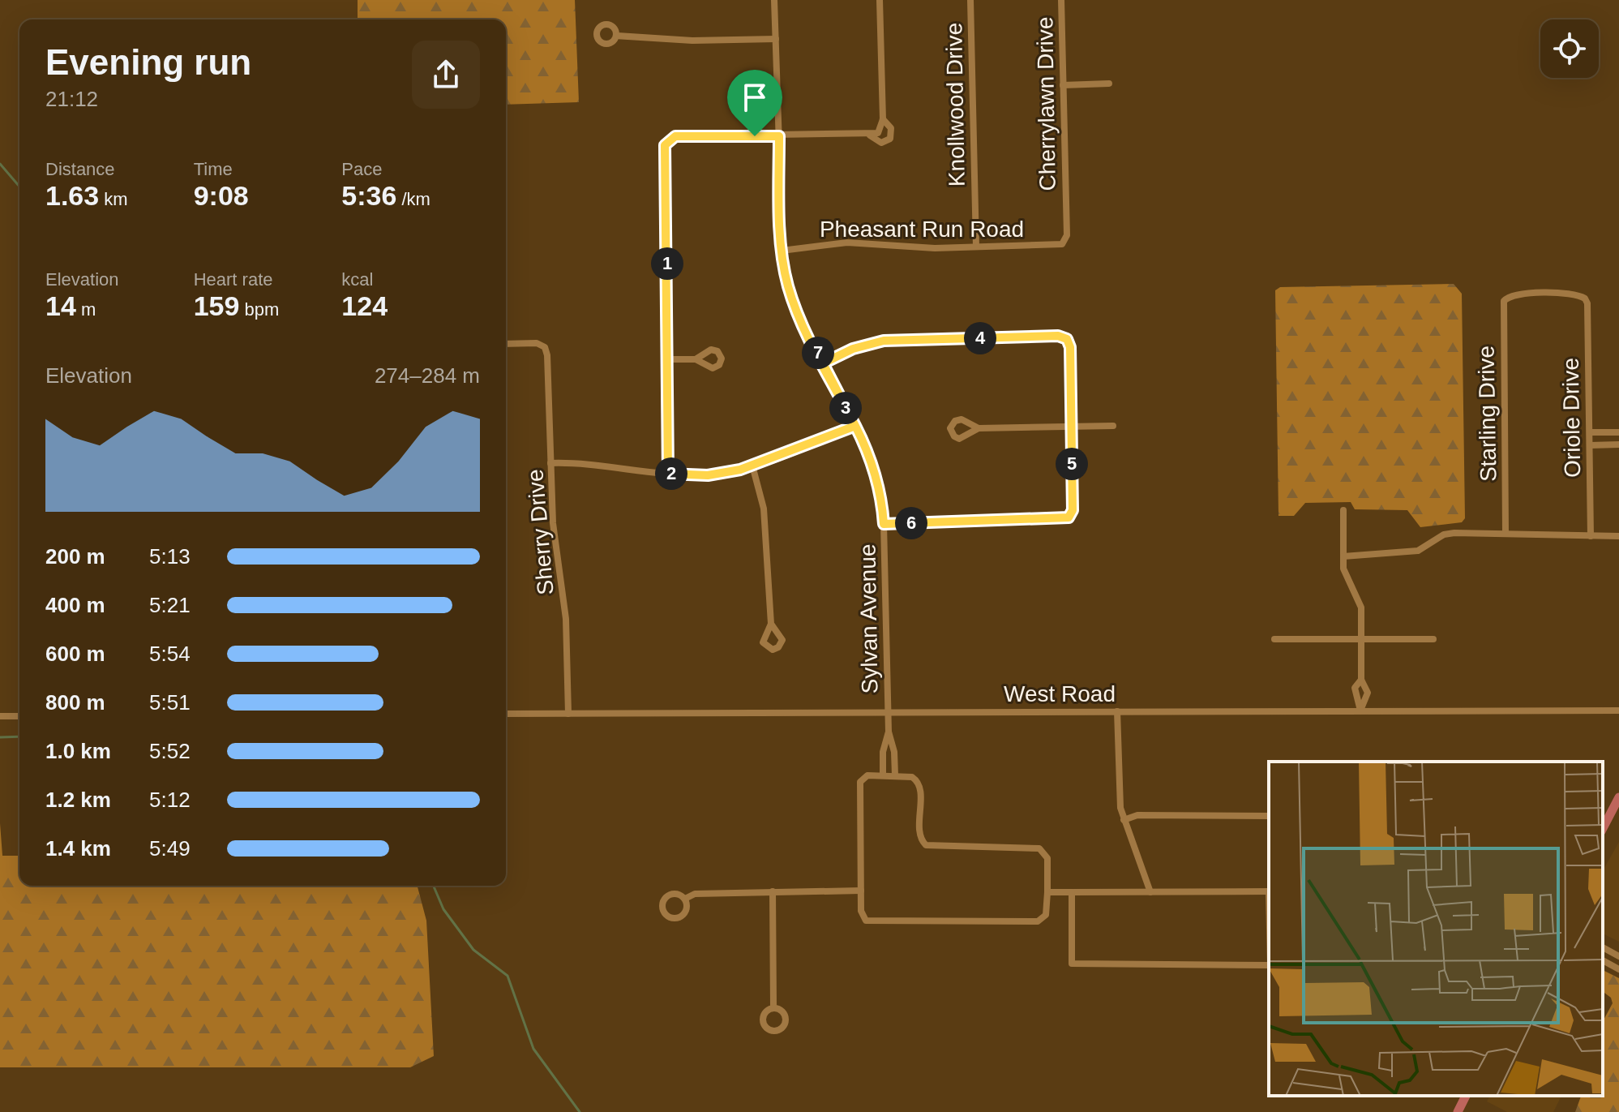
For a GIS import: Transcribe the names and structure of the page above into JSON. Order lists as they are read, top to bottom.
{
  "streets": {
    "street": [
      "Cherrylawn Drive",
      "Knollwood Drive",
      "Pheasant Run Road",
      "Starling Drive",
      "Oriole Drive",
      "Sherry Drive",
      "Sylvan Avenue",
      "West Road"
    ]
  },
  "crossings": [
    ["Cherrylawn Drive", "Pheasant Run Road"],
    ["Knollwood Drive", "Pheasant Run Road"],
    ["Pheasant Run Road", "Sylvan Avenue"],
    ["Starling Drive", "Oriole Drive"],
    ["Sherry Drive", "West Road"],
    ["Sylvan Avenue", "West Road"]
  ],
  "page": {
    "heading": ["Evening run", "21:12"],
    "stats": [
      ["Distance", "1.63 km"],
      ["Time", "9:08"],
      ["Pace", "5:36 /km"],
      ["Elevation", "14 m"],
      ["Heart rate", "159 bpm"],
      ["kcal", "124"]
    ],
    "pins": [
      "1",
      "4",
      "7",
      "3",
      "5",
      "2",
      "6"
    ],
    "chart": ["Elevation", "274–284 m"],
    "list": [
      {
        "name": "200 m",
        "note": "5:13"
      },
      {
        "name": "400 m",
        "note": "5:21"
      },
      {
        "name": "600 m",
        "note": "5:54"
      },
      {
        "name": "800 m",
        "note": "5:51"
      },
      {
        "name": "1.0 km",
        "note": "5:52"
      },
      {
        "name": "1.2 km",
        "note": "5:12"
      },
      {
        "name": "1.4 km",
        "note": "5:49"
      }
    ]
  }
}
